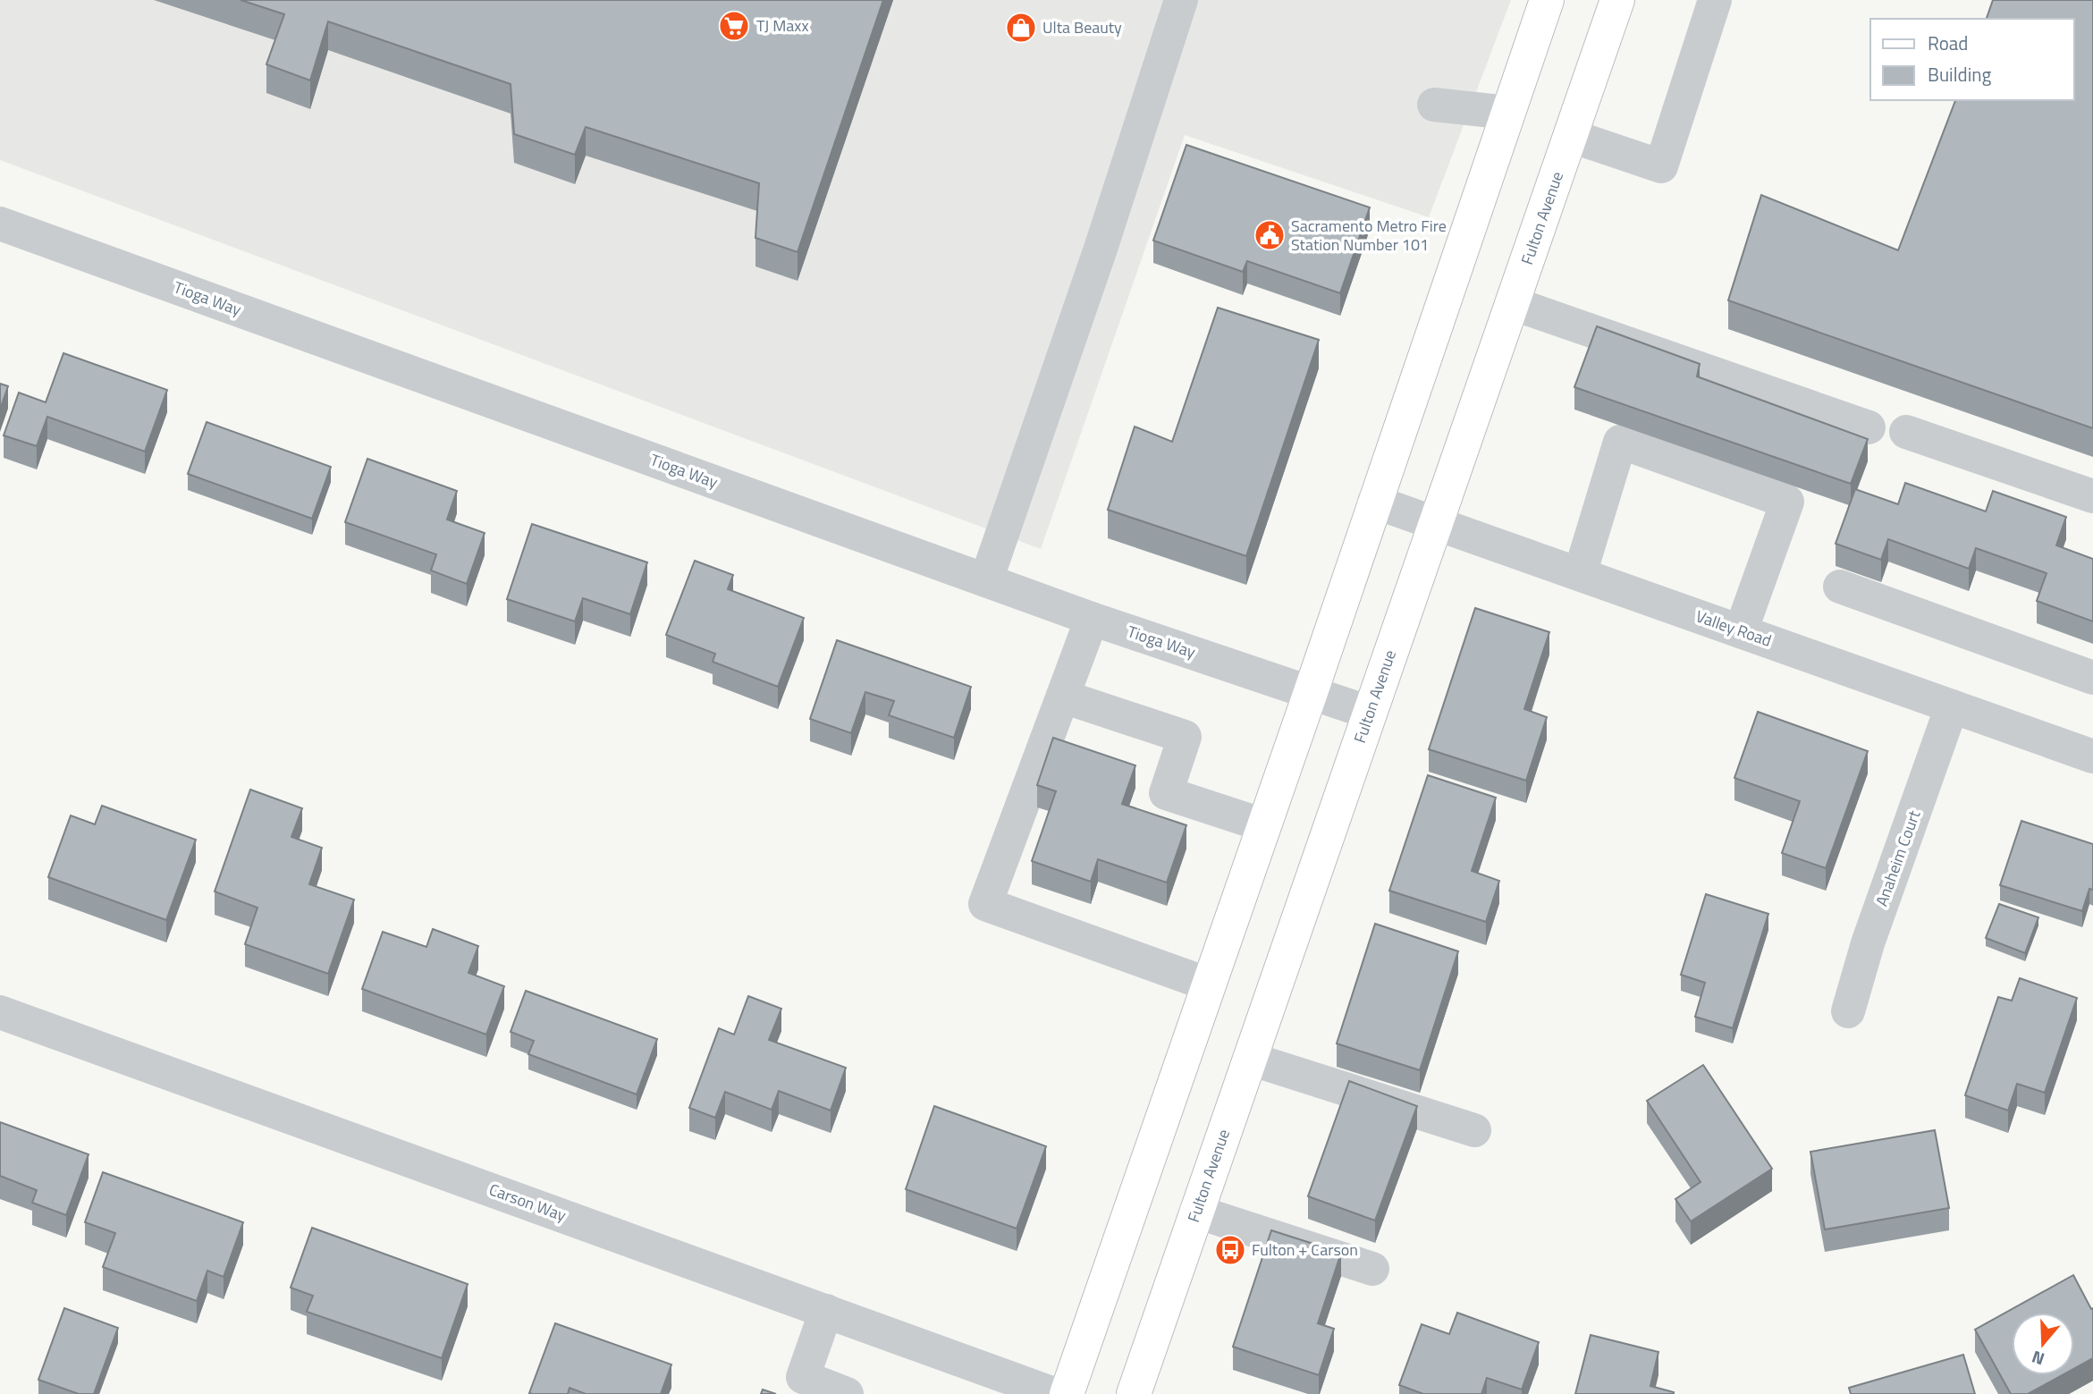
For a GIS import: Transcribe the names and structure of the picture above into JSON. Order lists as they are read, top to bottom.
{
  "streets": {
    "main road": ["Fulton Avenue"],
    "street": [
      "Tioga Way",
      "Valley Road",
      "Anaheim Court",
      "Carson Way"
    ]
  },
  "crossings": [
    ["Fulton Avenue", "Tioga Way"],
    ["Fulton Avenue", "Valley Road"],
    ["Valley Road", "Anaheim Court"]
  ],
  "places": {
    "supermarket": ["TJ Maxx"],
    "shop": ["Ulta Beauty"],
    "public building": ["Sacramento Metro Fire Station Number 101"],
    "bus stop": ["Fulton + Carson"]
  },
  "legend": ["Road", "Building"],
  "north": "bottom"
}
